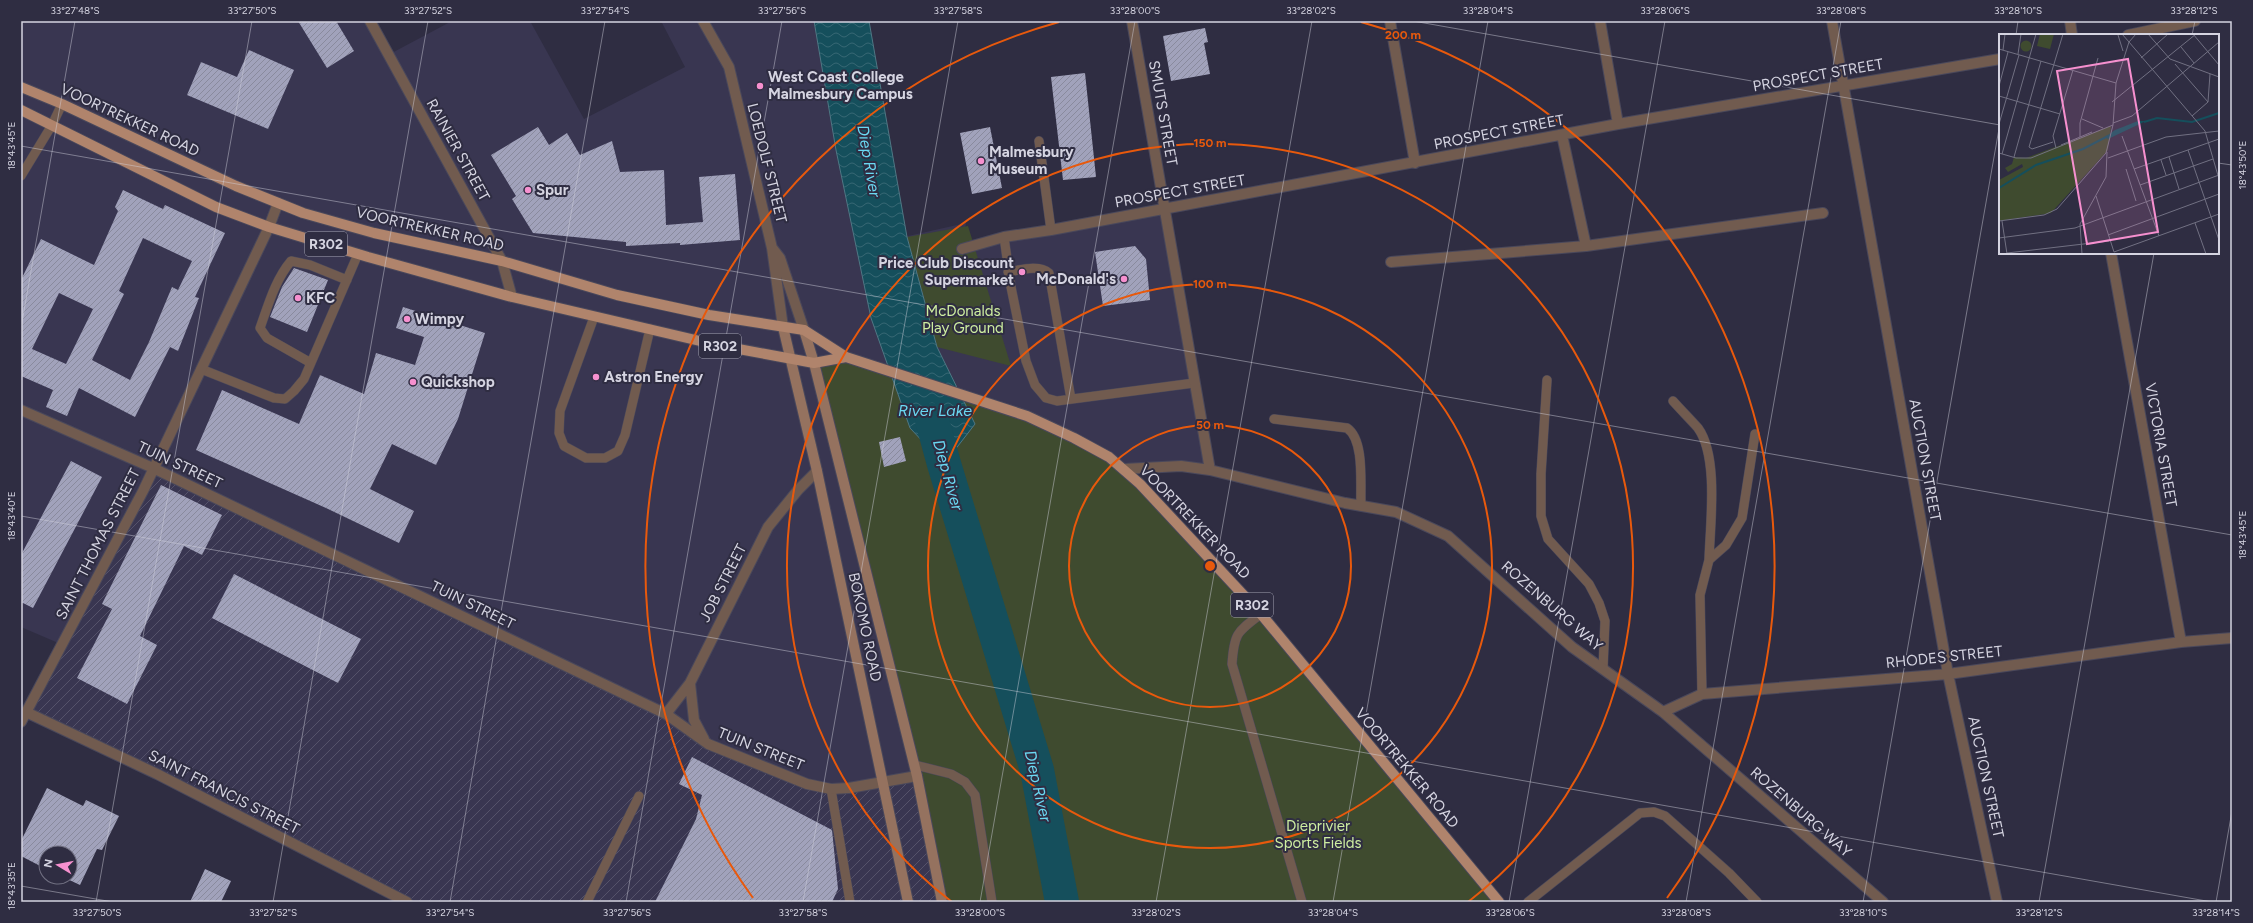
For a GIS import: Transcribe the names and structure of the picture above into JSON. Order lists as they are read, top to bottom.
{
  "streets": {
    "main road": [
      "VOORTREKKER ROAD",
      "LOEDOLF STREET",
      "R302",
      "BOKOMO ROAD"
    ],
    "street": [
      "PROSPECT STREET",
      "SMUTS STREET",
      "RAINIER STREET",
      "VICTORIA STREET",
      "AUCTION STREET",
      "TUIN STREET",
      "SAINT THOMAS STREET",
      "JOB STREET",
      "ROZENBURG WAY",
      "RHODES STREET",
      "SAINT FRANCIS STREET"
    ]
  },
  "crossings": [
    ["PROSPECT STREET", "SMUTS STREET"],
    ["PROSPECT STREET", "AUCTION STREET"],
    ["SMUTS STREET", "ROZENBURG WAY"],
    ["VOORTREKKER ROAD", "RAINIER STREET"],
    ["VOORTREKKER ROAD", "LOEDOLF STREET"],
    ["VOORTREKKER ROAD", "R302"],
    ["VOORTREKKER ROAD", "SAINT THOMAS STREET"],
    ["VOORTREKKER ROAD", "ROZENBURG WAY"],
    ["VOORTREKKER ROAD", "BOKOMO ROAD"],
    ["RAINIER STREET", "R302"],
    ["LOEDOLF STREET", "R302"],
    ["LOEDOLF STREET", "BOKOMO ROAD"],
    ["R302", "SAINT THOMAS STREET"],
    ["R302", "BOKOMO ROAD"],
    ["VICTORIA STREET", "RHODES STREET"],
    ["AUCTION STREET", "RHODES STREET"],
    ["TUIN STREET", "SAINT THOMAS STREET"],
    ["TUIN STREET", "JOB STREET"],
    ["TUIN STREET", "BOKOMO ROAD"],
    ["SAINT THOMAS STREET", "SAINT FRANCIS STREET"],
    ["JOB STREET", "BOKOMO ROAD"],
    ["ROZENBURG WAY", "RHODES STREET"]
  ],
  "water": ["Diep River", "River Lake"],
  "parks": ["McDonalds Play Ground", "Dieprivier Sports Fields"],
  "places": [
    "West Coast College Malmesbury Campus",
    "Malmesbury Museum",
    "Spur",
    "Price Club Discount Supermarket",
    "McDonald's",
    "KFC",
    "Wimpy",
    "Astron Energy",
    "Quickshop"
  ],
  "north": "left",
  "coordinates": [
    "33°27'48\"S",
    "33°27'50\"S",
    "33°27'52\"S",
    "33°27'54\"S",
    "33°27'56\"S",
    "33°27'58\"S",
    "33°28'00\"S",
    "33°28'02\"S",
    "33°28'04\"S",
    "33°28'06\"S",
    "33°28'08\"S",
    "33°28'10\"S",
    "33°28'12\"S",
    "18°43'45\"E",
    "18°43'50\"E",
    "18°43'40\"E",
    "18°43'35\"E",
    "33°28'14\"S"
  ],
  "rings": [
    "200 m",
    "150 m",
    "100 m",
    "50 m"
  ]
}
